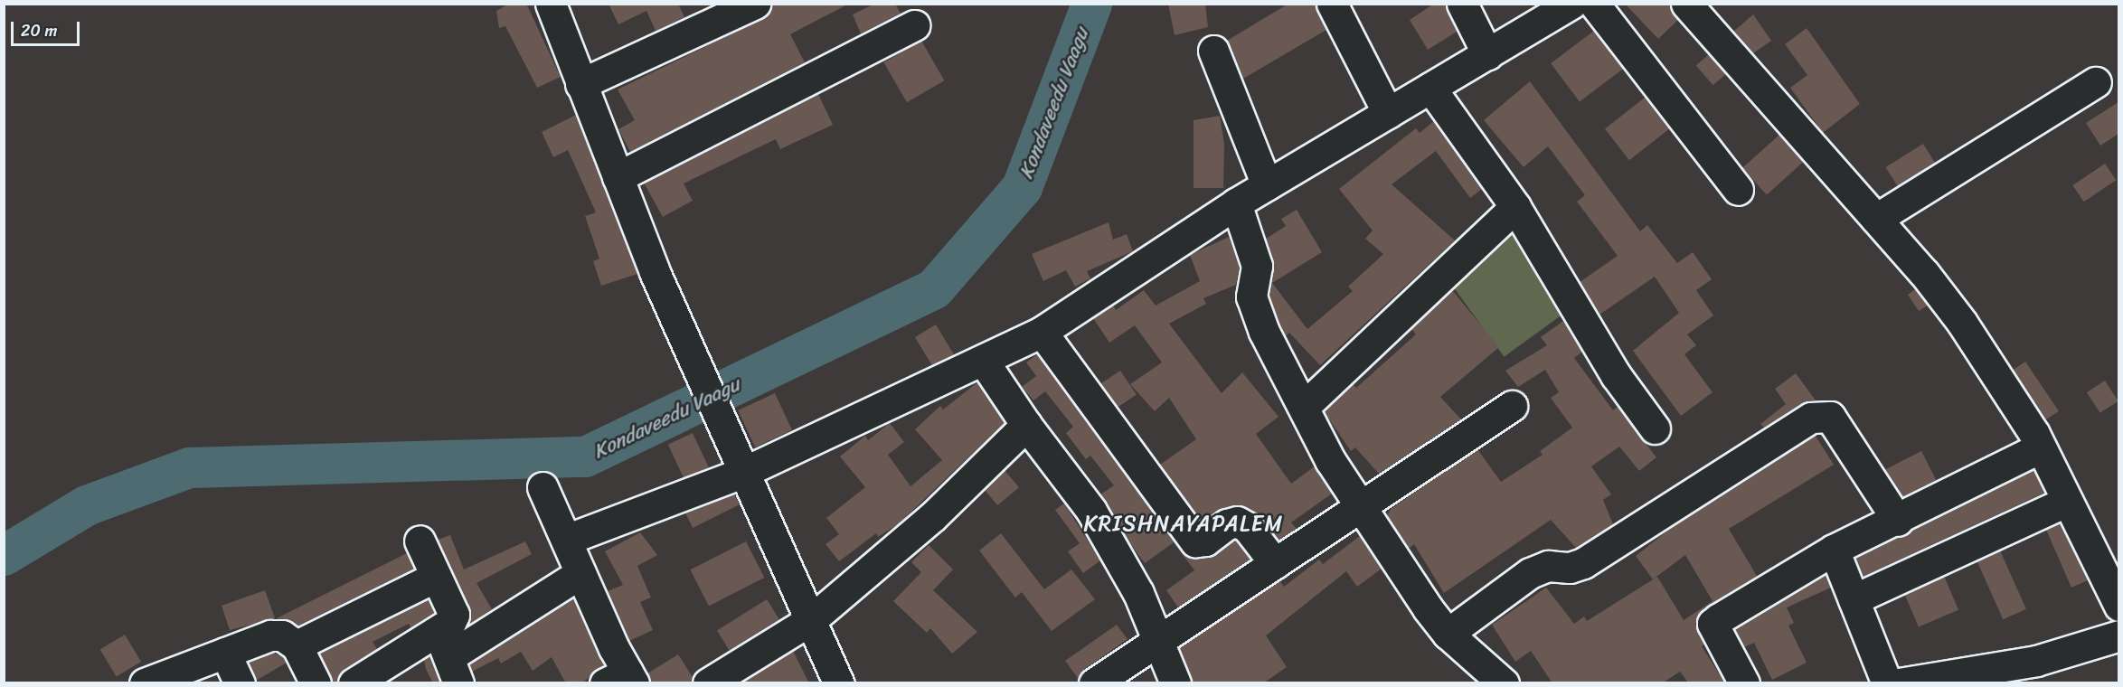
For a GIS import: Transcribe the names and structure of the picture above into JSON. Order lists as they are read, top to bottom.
{
  "districts": ["KRISHNAYAPALEM"],
  "water": ["Kondaveedu Vaagu"],
  "scale_bar": "20 m"
}
